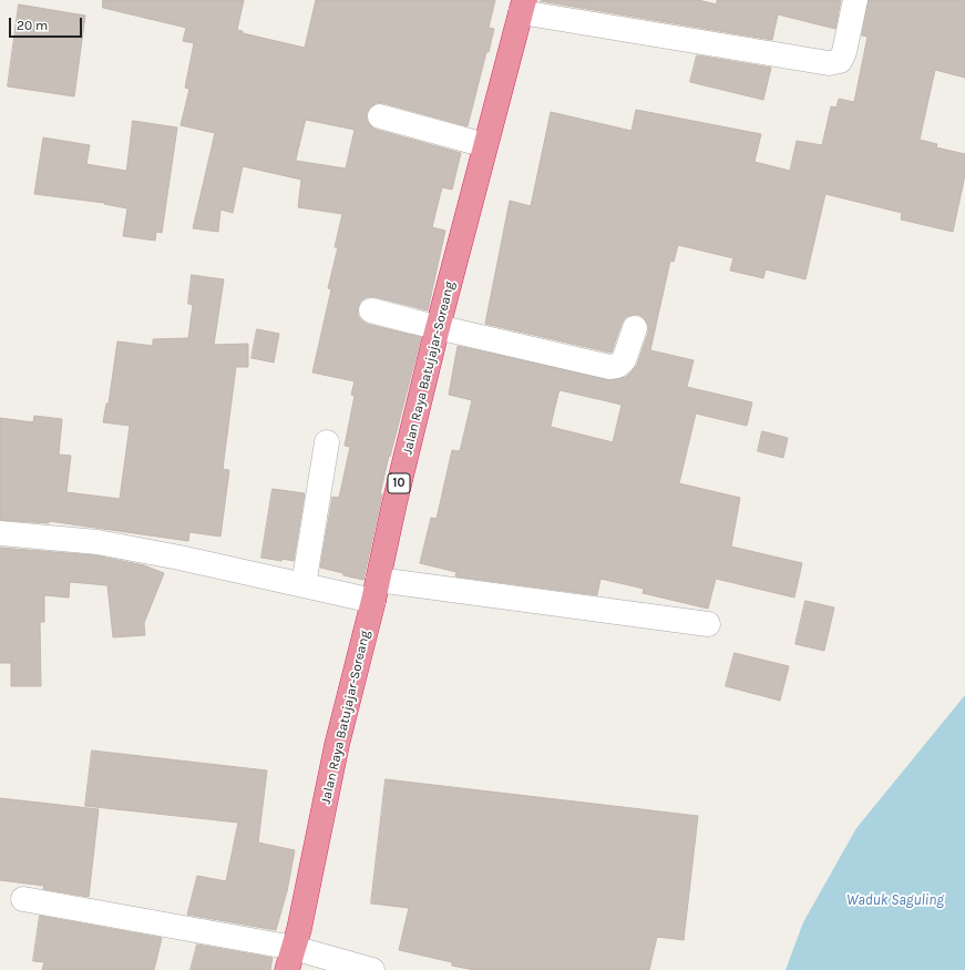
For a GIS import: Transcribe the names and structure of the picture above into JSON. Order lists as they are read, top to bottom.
{
  "streets": {
    "highway": ["Jalan Raya Batujajar-Soreang", "10"]
  },
  "water": ["Waduk Saguling"],
  "scale_bar": "20 m"
}
